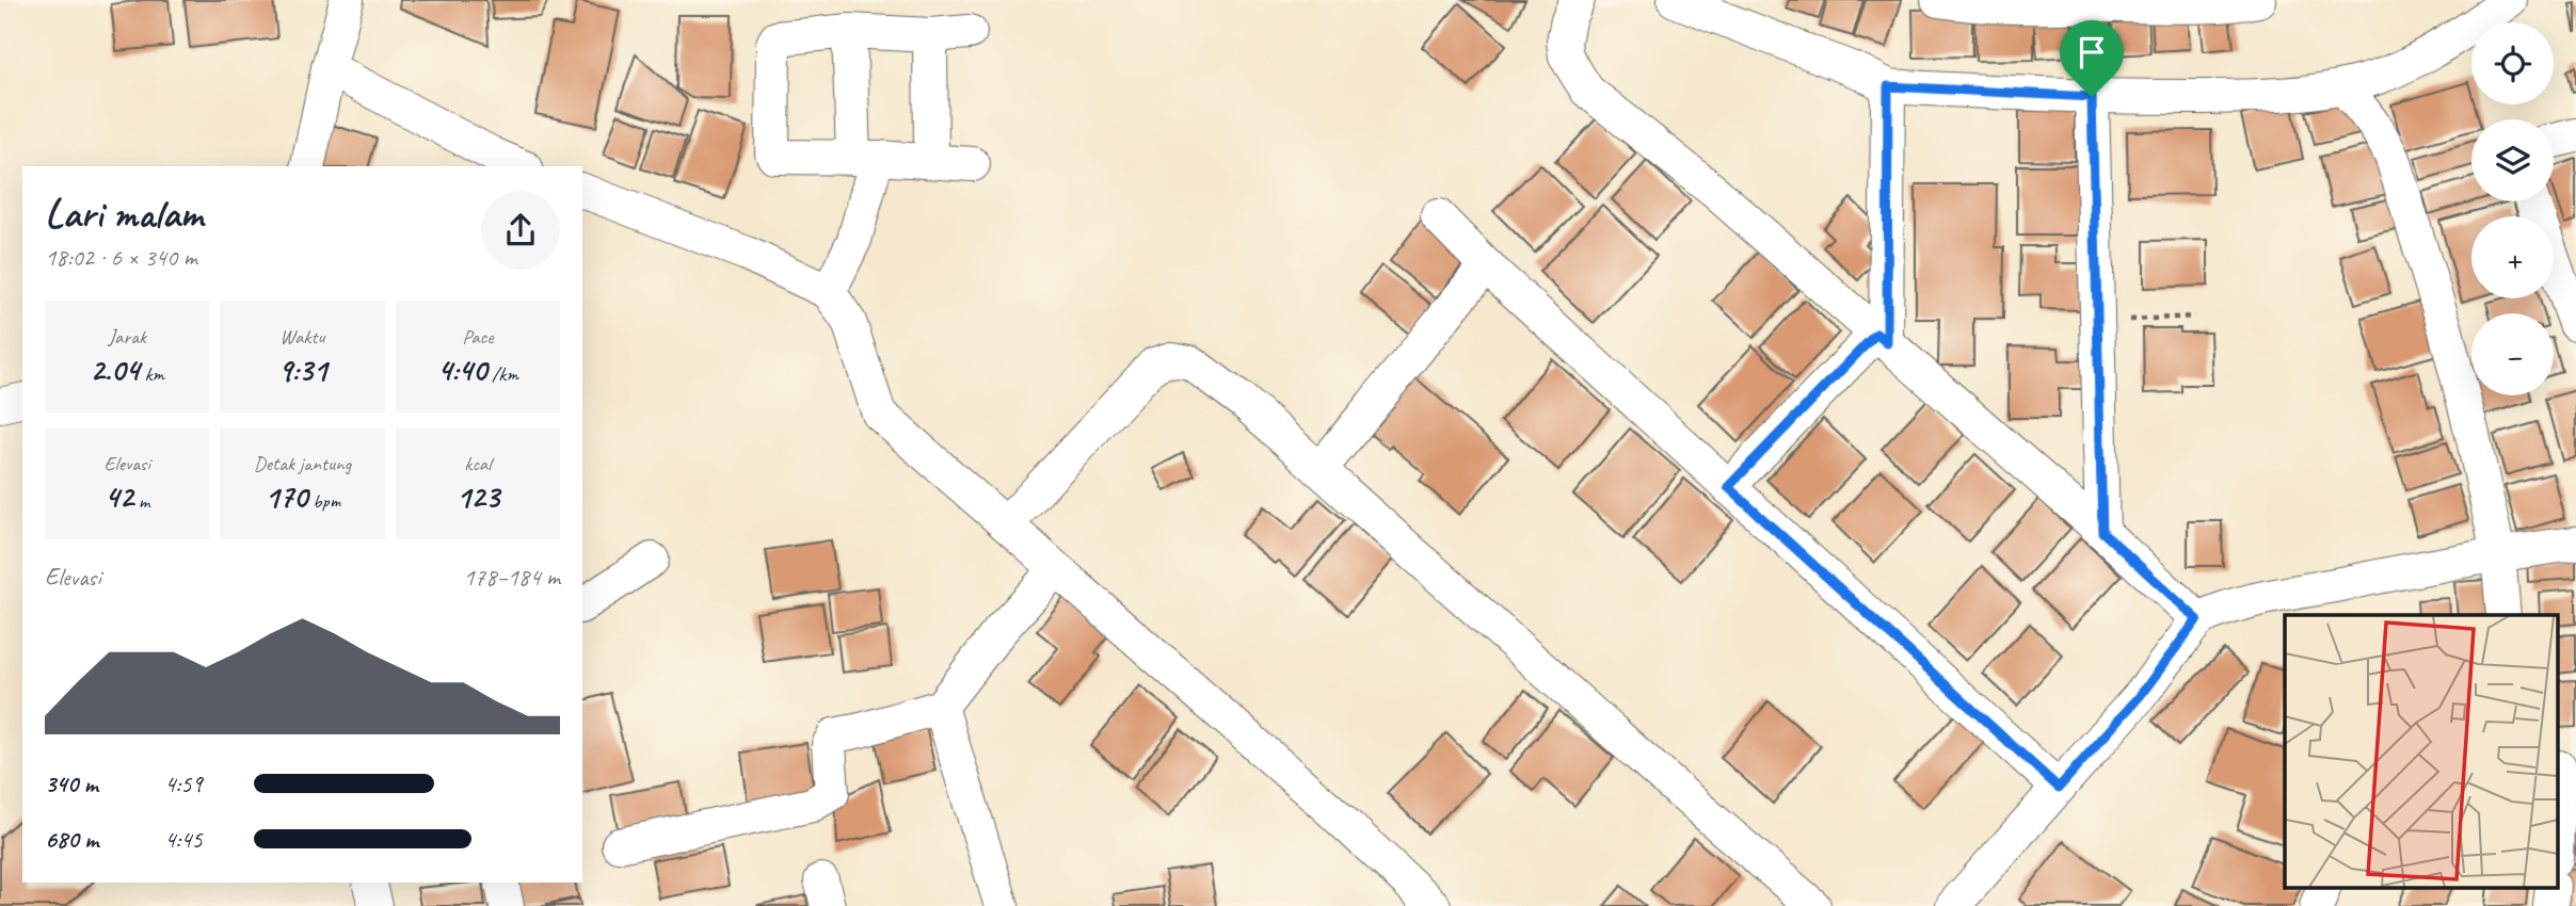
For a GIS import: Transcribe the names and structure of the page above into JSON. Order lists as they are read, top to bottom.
{
  "page": {
    "map_buttons": ["+", "−"],
    "heading": ["Lari malam", "18:02 · 6 × 340 m"],
    "stats": [
      ["Jarak", "2.04 km"],
      ["Waktu", "9:31"],
      ["Pace", "4:40 /km"],
      ["Elevasi", "42 m"],
      ["Detak jantung", "170 bpm"],
      ["kcal", "123"]
    ],
    "chart": ["Elevasi", "178–184 m"],
    "list": [
      {
        "name": "340 m",
        "note": "4:59"
      },
      {
        "name": "680 m",
        "note": "4:45"
      }
    ]
  }
}
